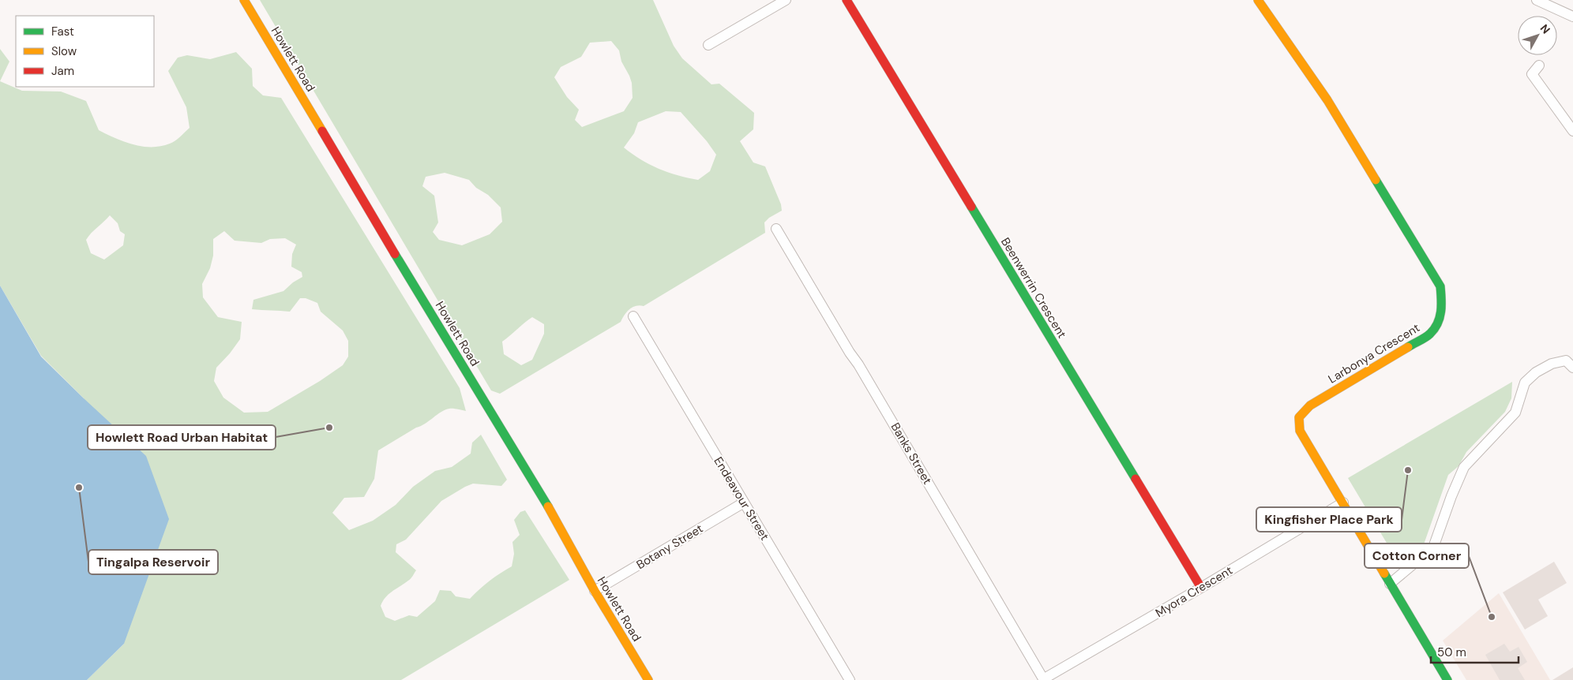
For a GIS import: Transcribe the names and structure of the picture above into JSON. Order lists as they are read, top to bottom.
{
  "streets": {
    "street": [
      "Howlett Road",
      "Beenwerrin Crescent",
      "Larbonya Crescent",
      "Banks Street",
      "Endeavour Street",
      "Botany Street",
      "Myora Crescent"
    ]
  },
  "crossings": [
    ["Howlett Road", "Botany Street"],
    ["Beenwerrin Crescent", "Myora Crescent"],
    ["Larbonya Crescent", "Myora Crescent"],
    ["Banks Street", "Myora Crescent"],
    ["Endeavour Street", "Botany Street"]
  ],
  "places": [
    "Howlett Road Urban Habitat",
    "Kingfisher Place Park",
    "Tingalpa Reservoir",
    "Cotton Corner"
  ],
  "legend": ["Fast", "Slow", "Jam"],
  "scale_bar": "50 m",
  "north": "top right"
}
